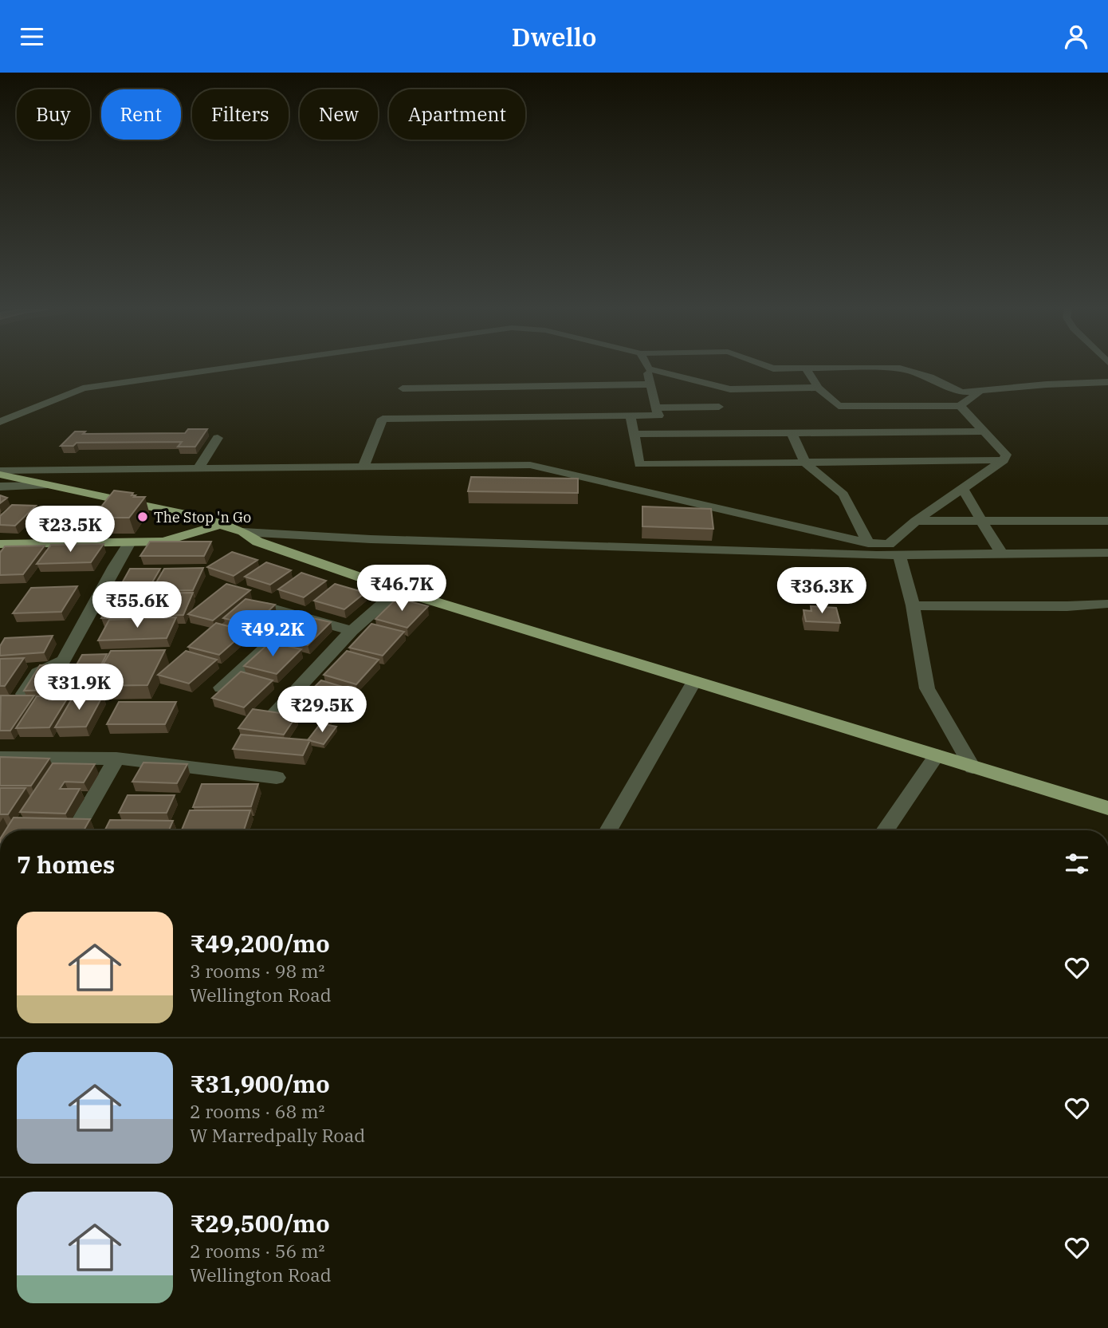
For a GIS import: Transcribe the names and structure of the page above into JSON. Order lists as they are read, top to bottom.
{
  "places": ["The Stop 'n Go"],
  "page": {
    "header": "Dwello",
    "chip": [
      "Buy",
      "Rent",
      "Filters",
      "New",
      "Apartment"
    ],
    "price": [
      "₹23.5K",
      "₹46.7K",
      "₹36.3K",
      "₹55.6K",
      "₹49.2K",
      "₹31.9K",
      "₹29.5K"
    ],
    "heading": "7 homes",
    "list": [
      {
        "name": "₹49,200/mo",
        "note": "3 rooms · 98 m² · Wellington Road"
      },
      {
        "name": "₹31,900/mo",
        "note": "2 rooms · 68 m² · W Marredpally Road"
      },
      {
        "name": "₹29,500/mo",
        "note": "2 rooms · 56 m² · Wellington Road"
      }
    ]
  }
}
